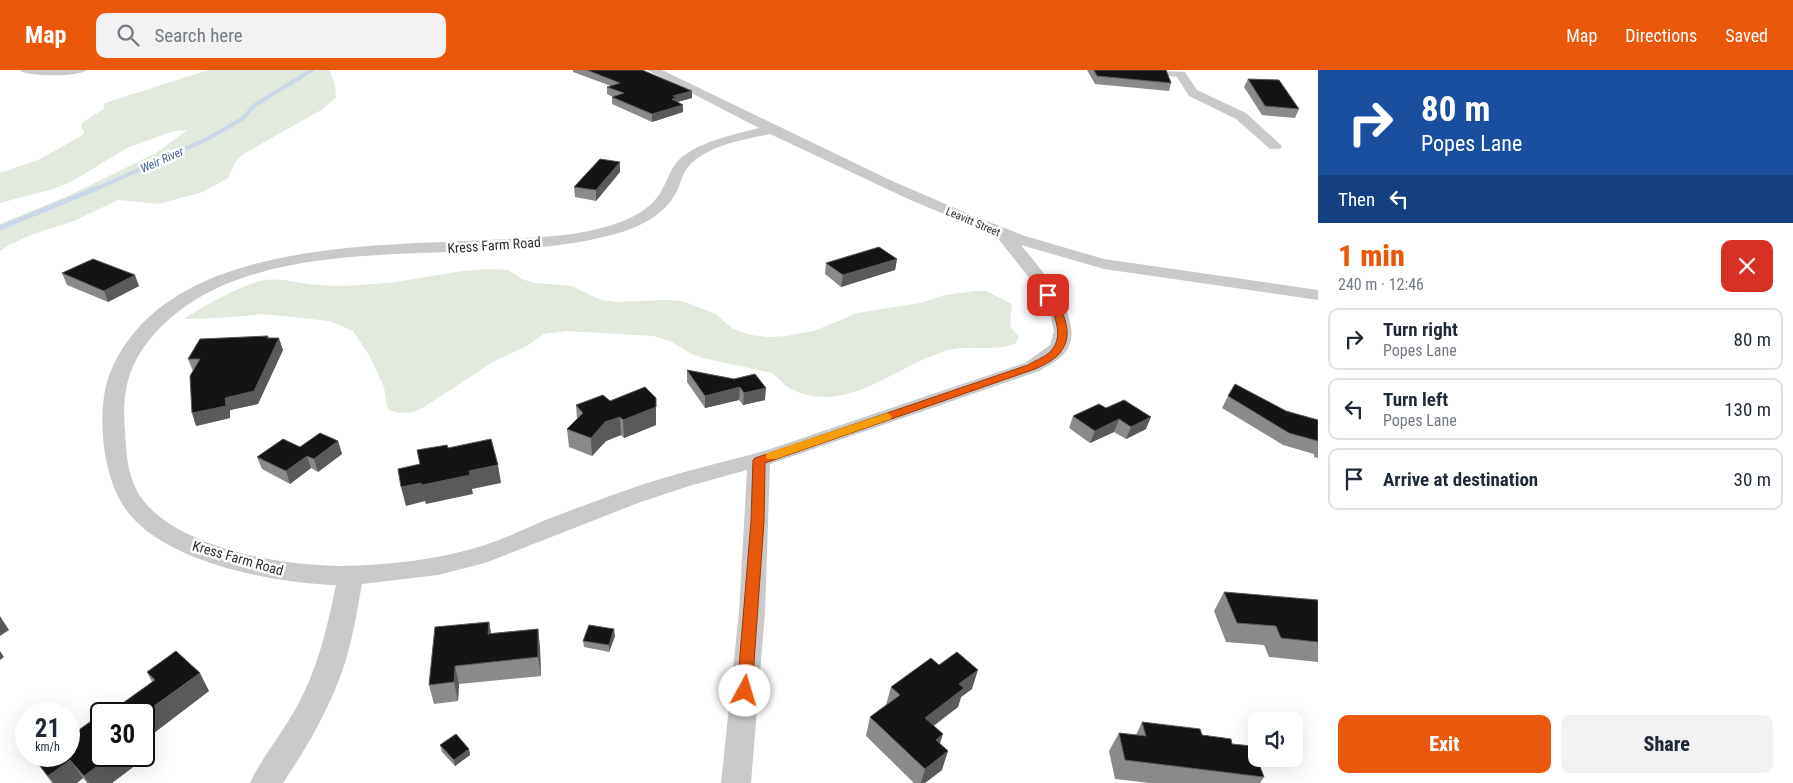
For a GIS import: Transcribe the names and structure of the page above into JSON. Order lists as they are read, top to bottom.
{
  "streets": {
    "street": ["Leavitt Street", "Kress Farm Road"]
  },
  "crossings": [
    ["Leavitt Street", "Kress Farm Road"]
  ],
  "water": ["Weir River"],
  "page": {
    "header": "Map",
    "search": "Search here",
    "nav": ["Map", "Directions", "Saved"],
    "turn": ["80 m", "Popes Lane"],
    "then": "Then",
    "heading": ["1 min", "240 m · 12:46"],
    "list": [
      {
        "name": "Turn right",
        "note": "Popes Lane",
        "value": "80 m"
      },
      {
        "name": "Turn left",
        "note": "Popes Lane",
        "value": "130 m"
      },
      {
        "name": "Arrive at destination",
        "value": "30 m"
      }
    ],
    "speed": "21 km/h",
    "limit": "30",
    "buttons": ["Exit", "Share"]
  }
}
